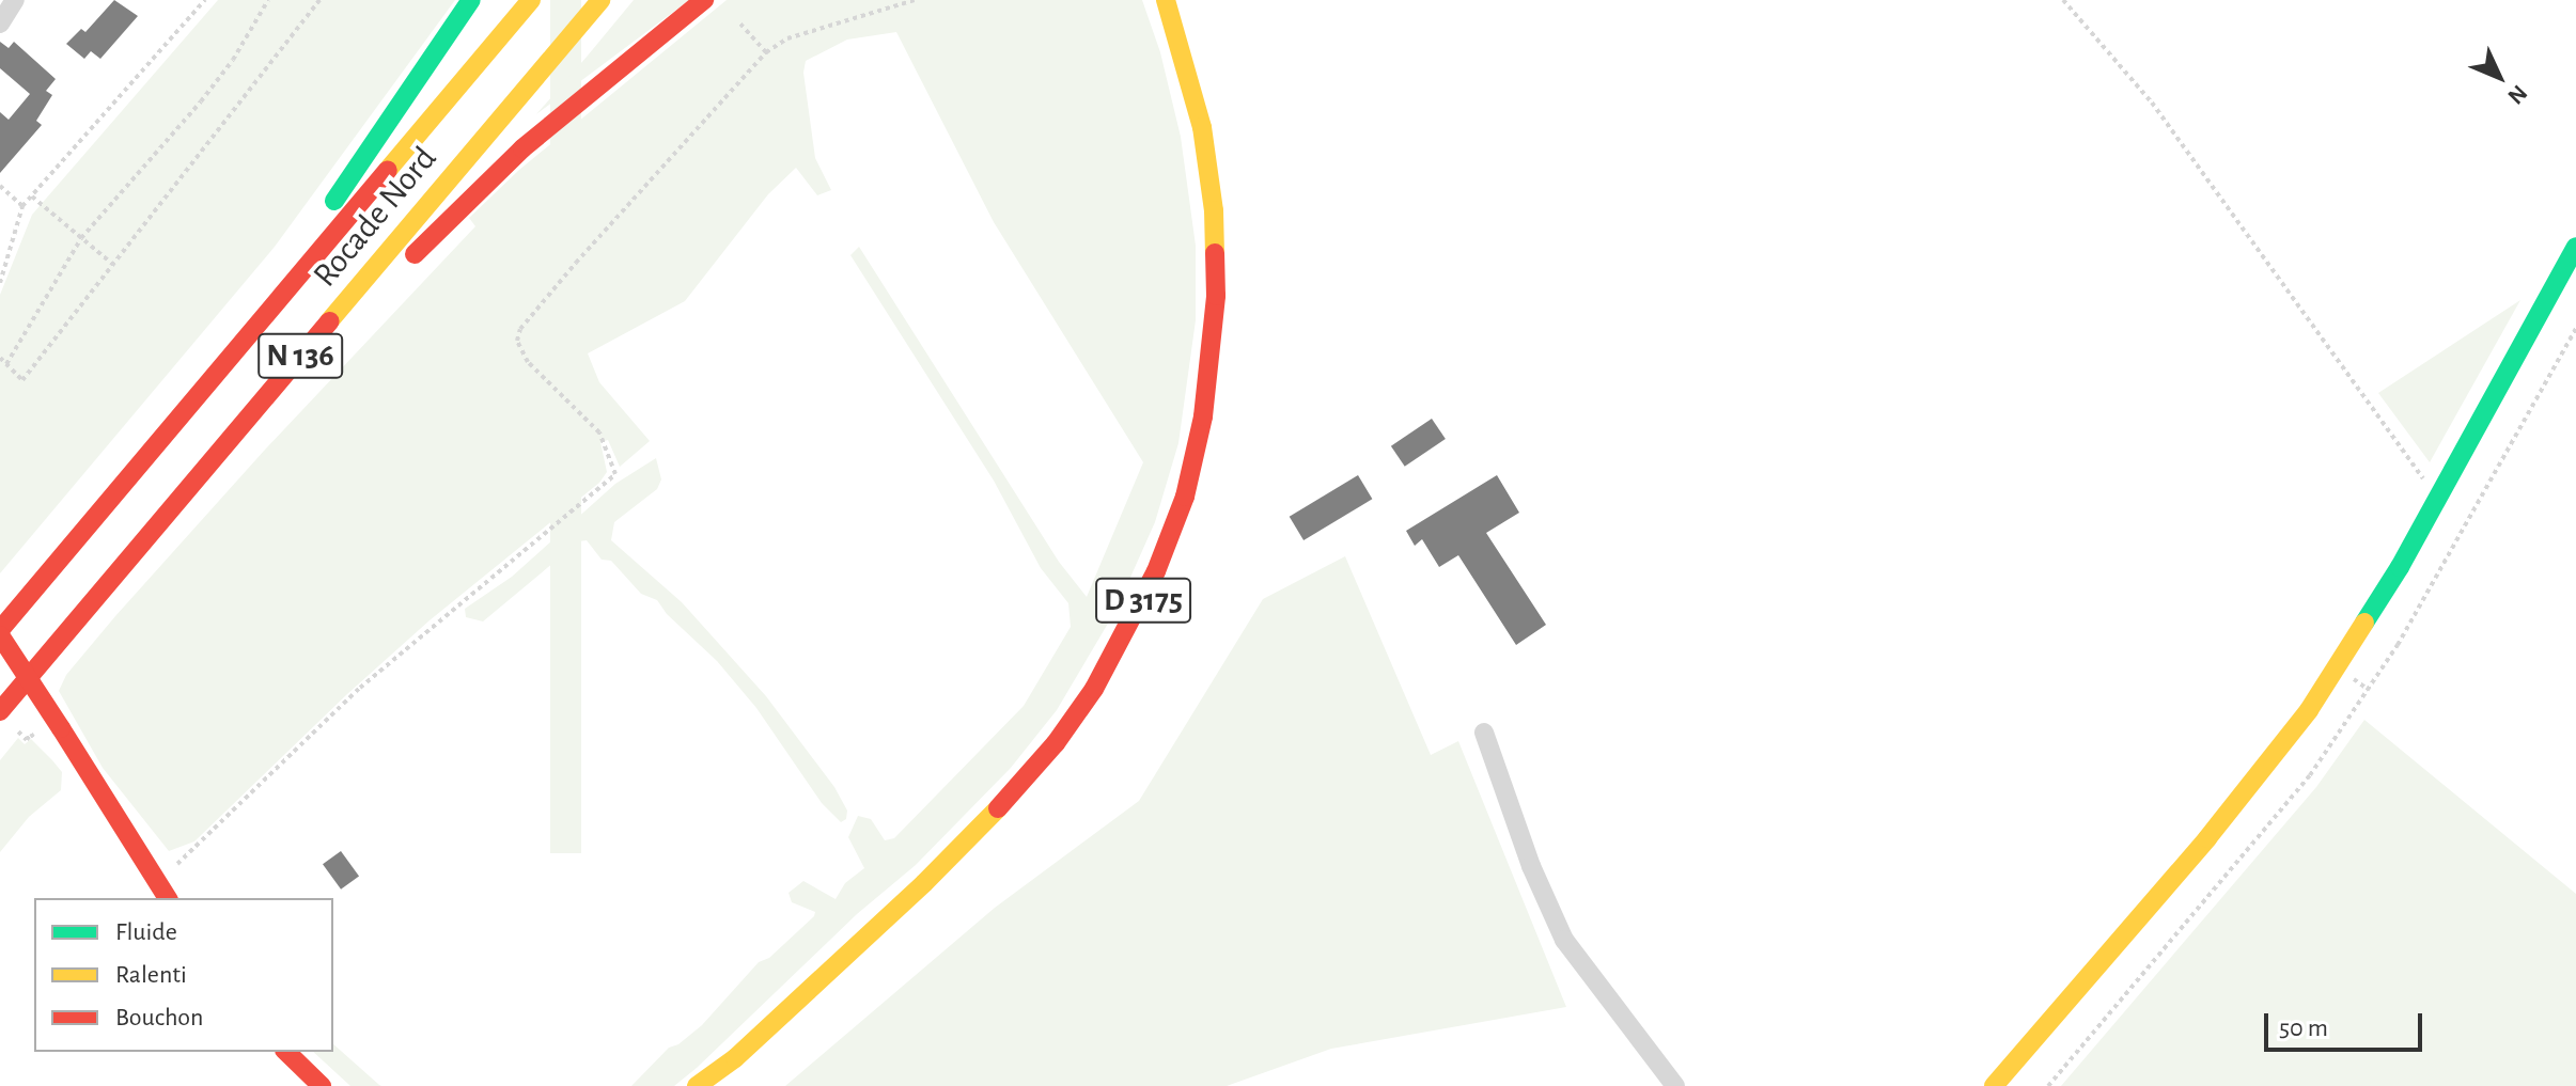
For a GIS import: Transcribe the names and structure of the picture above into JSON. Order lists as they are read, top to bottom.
{
  "streets": {
    "main road": ["Rocade Nord", "N 136", "D 3175"]
  },
  "legend": ["Fluide", "Ralenti", "Bouchon"],
  "scale_bar": "50 m",
  "north": "bottom right"
}
